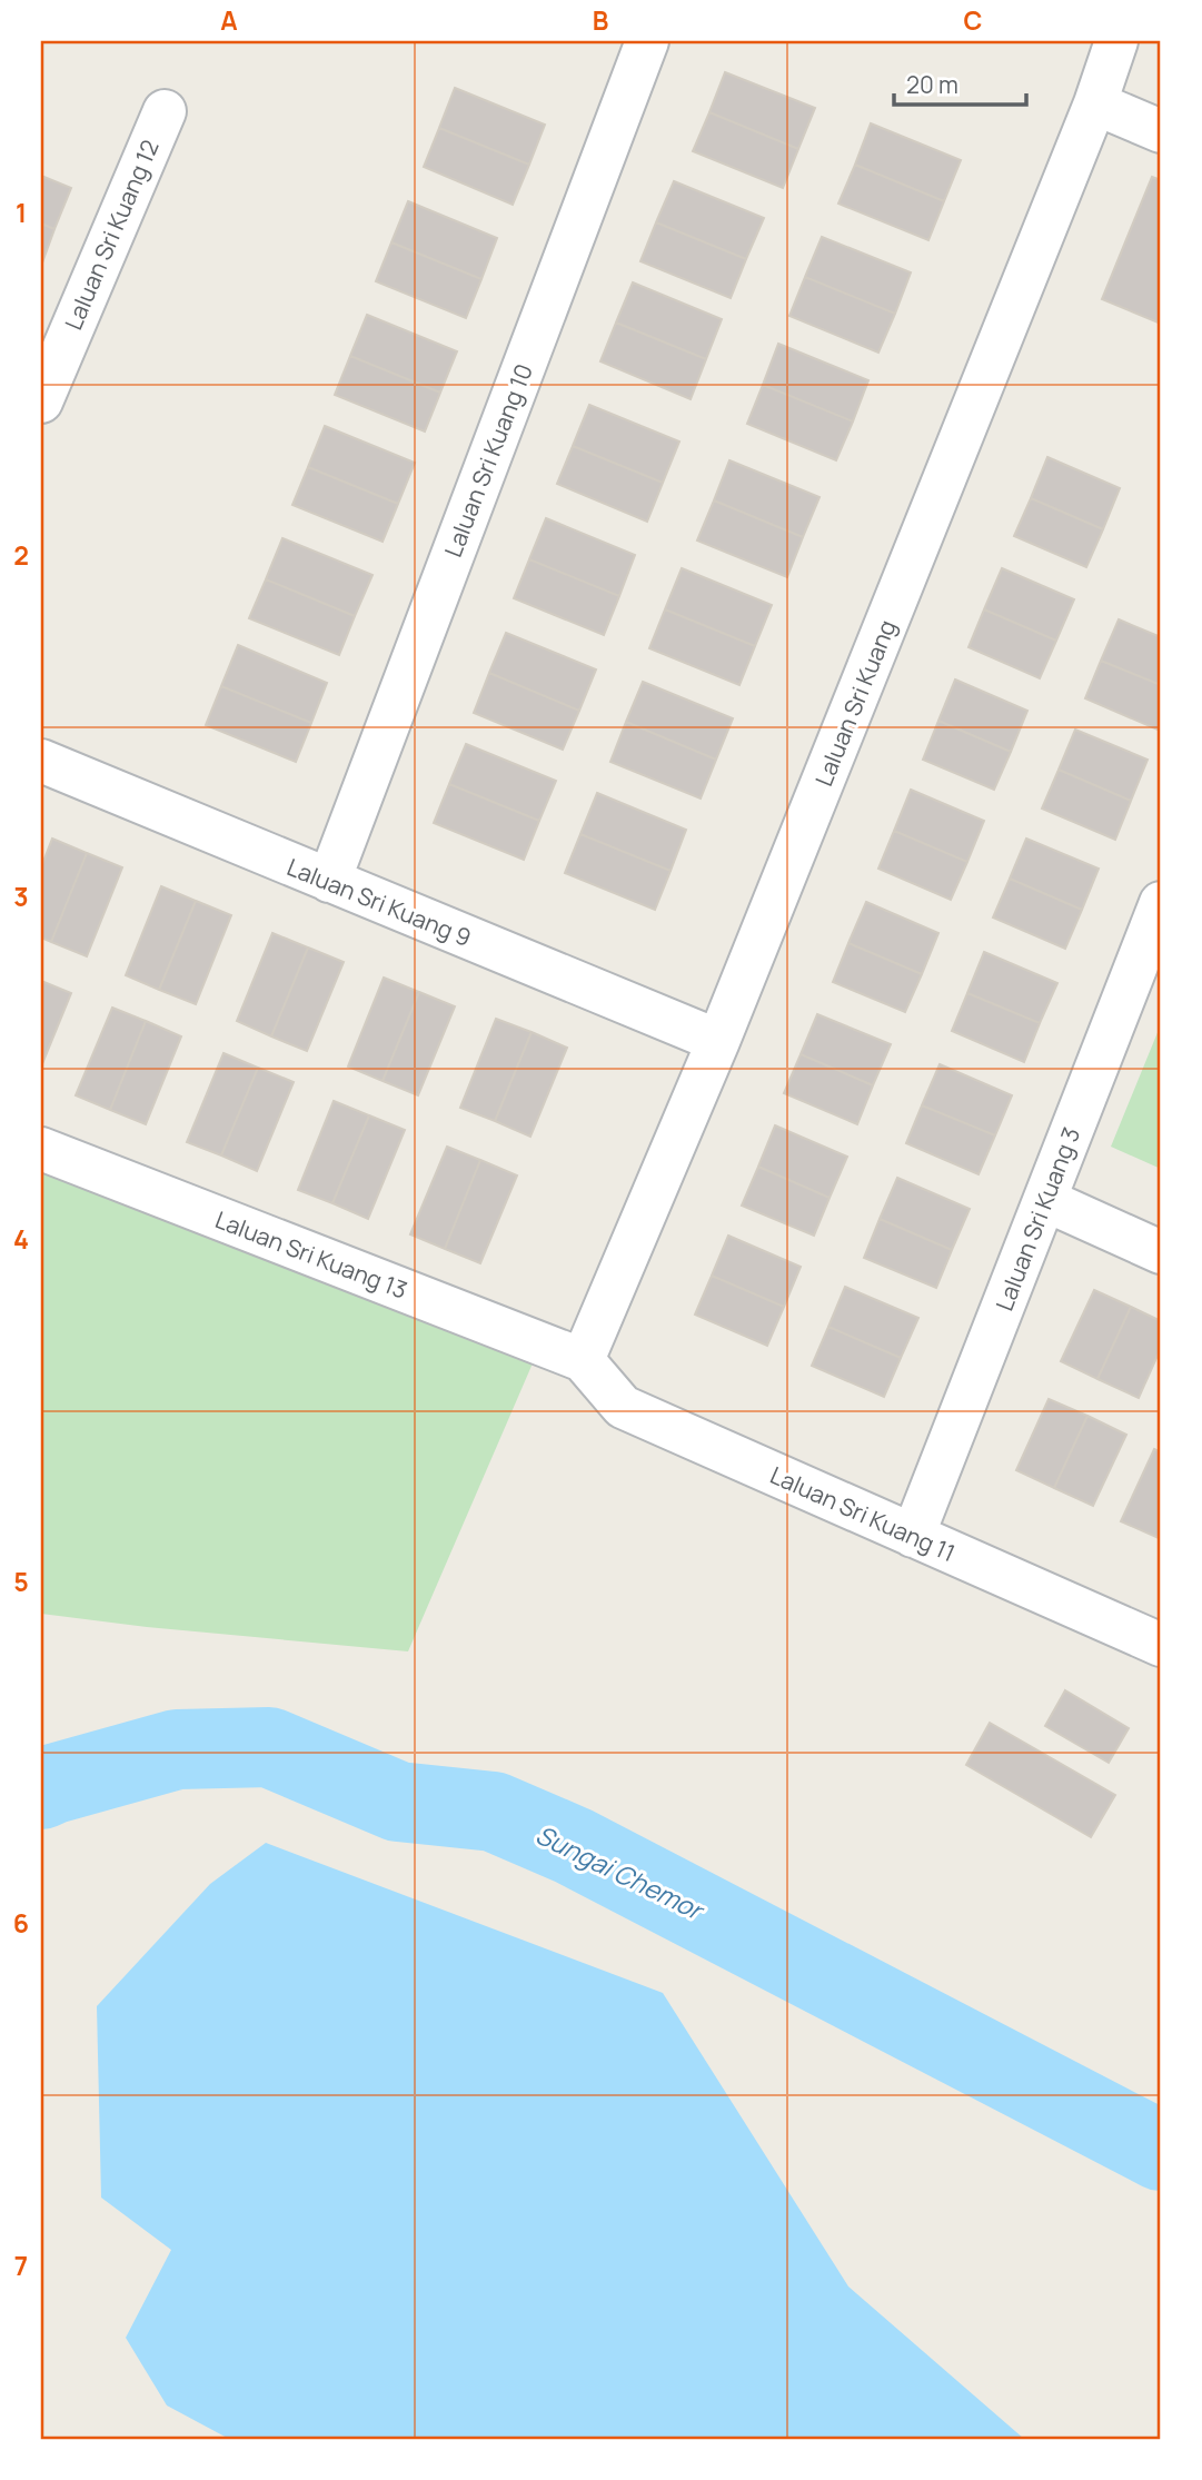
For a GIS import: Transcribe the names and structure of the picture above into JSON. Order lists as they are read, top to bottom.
{
  "streets": {
    "street": [
      "Laluan Sri Kuang 12",
      "Laluan Sri Kuang 10",
      "Laluan Sri Kuang",
      "Laluan Sri Kuang 9",
      "Laluan Sri Kuang 3",
      "Laluan Sri Kuang 13",
      "Laluan Sri Kuang 11"
    ]
  },
  "crossings": [
    ["Laluan Sri Kuang 10", "Laluan Sri Kuang 9"],
    ["Laluan Sri Kuang", "Laluan Sri Kuang 9"],
    ["Laluan Sri Kuang", "Laluan Sri Kuang 13"],
    ["Laluan Sri Kuang", "Laluan Sri Kuang 11"],
    ["Laluan Sri Kuang 3", "Laluan Sri Kuang 11"],
    ["Laluan Sri Kuang 13", "Laluan Sri Kuang 11"]
  ],
  "water": ["Sungai Chemor"],
  "scale_bar": "20 m",
  "grid": {
    "columns": ["A", "B", "C"],
    "rows": [
      "1",
      "2",
      "3",
      "4",
      "5",
      "6",
      "7"
    ]
  }
}
